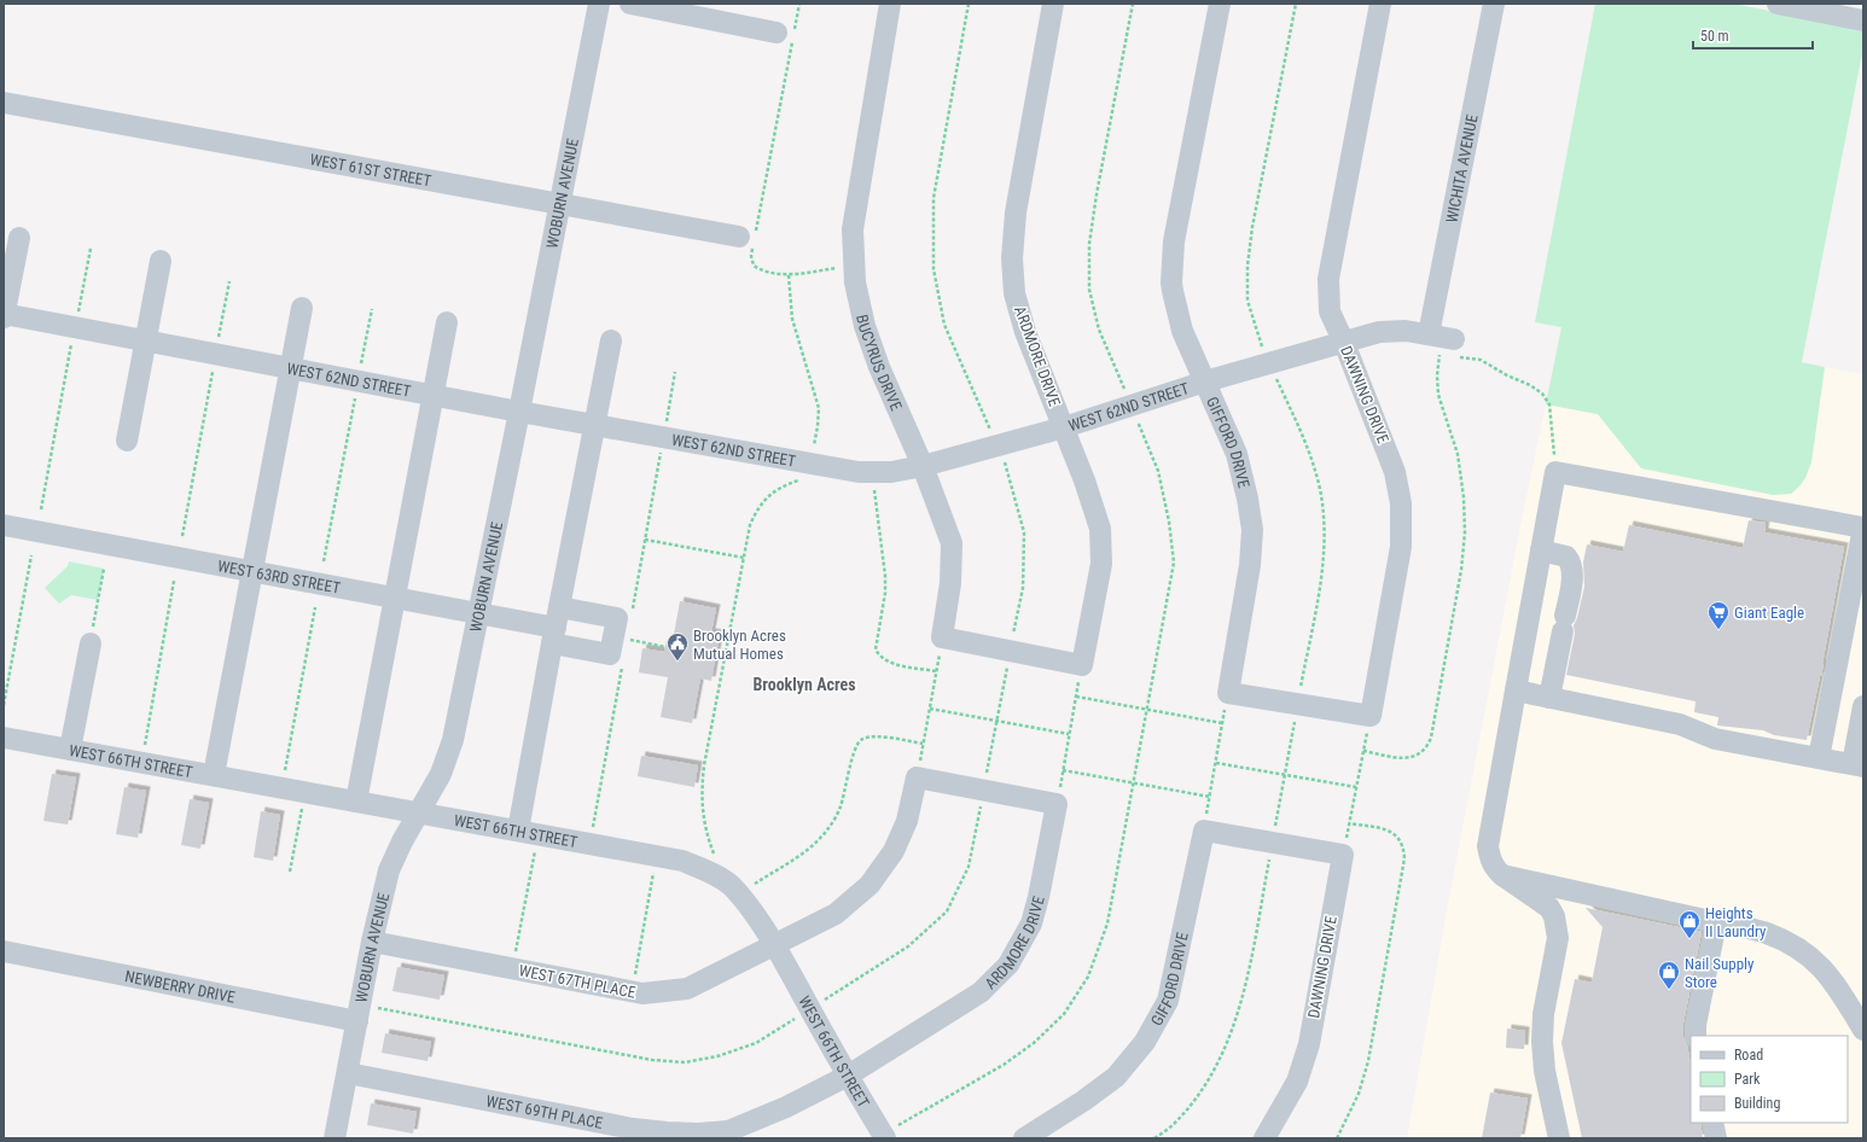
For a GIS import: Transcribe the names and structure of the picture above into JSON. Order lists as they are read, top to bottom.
{
  "streets": {
    "street": [
      "WEST 61ST STREET",
      "WICHITA AVENUE",
      "WOBURN AVENUE",
      "ARDMORE DRIVE",
      "BUCYRUS DRIVE",
      "WEST 62ND STREET",
      "DAWNING DRIVE",
      "GIFFORD DRIVE",
      "WEST 63RD STREET",
      "WEST 66TH STREET",
      "WEST 67TH PLACE",
      "NEWBERRY DRIVE",
      "WEST 69TH PLACE"
    ]
  },
  "crossings": [
    ["WEST 61ST STREET", "WOBURN AVENUE"],
    ["WICHITA AVENUE", "WEST 62ND STREET"],
    ["WOBURN AVENUE", "WEST 62ND STREET"],
    ["WOBURN AVENUE", "WEST 63RD STREET"],
    ["WOBURN AVENUE", "WEST 66TH STREET"],
    ["WOBURN AVENUE", "WEST 67TH PLACE"],
    ["WOBURN AVENUE", "NEWBERRY DRIVE"],
    ["WOBURN AVENUE", "WEST 69TH PLACE"],
    ["ARDMORE DRIVE", "WEST 62ND STREET"],
    ["ARDMORE DRIVE", "WEST 66TH STREET"],
    ["ARDMORE DRIVE", "WEST 69TH PLACE"],
    ["BUCYRUS DRIVE", "WEST 62ND STREET"],
    ["WEST 62ND STREET", "DAWNING DRIVE"],
    ["WEST 62ND STREET", "GIFFORD DRIVE"],
    ["WEST 66TH STREET", "WEST 67TH PLACE"],
    ["WEST 66TH STREET", "WEST 69TH PLACE"]
  ],
  "districts": ["Brooklyn Acres"],
  "places": {
    "supermarket": ["Giant Eagle"],
    "public building": ["Brooklyn Acres Mutual Homes"],
    "shop": ["Heights II Laundry", "Nail Supply Store"]
  },
  "legend": ["Road", "Park", "Building"],
  "scale_bar": "50 m"
}
